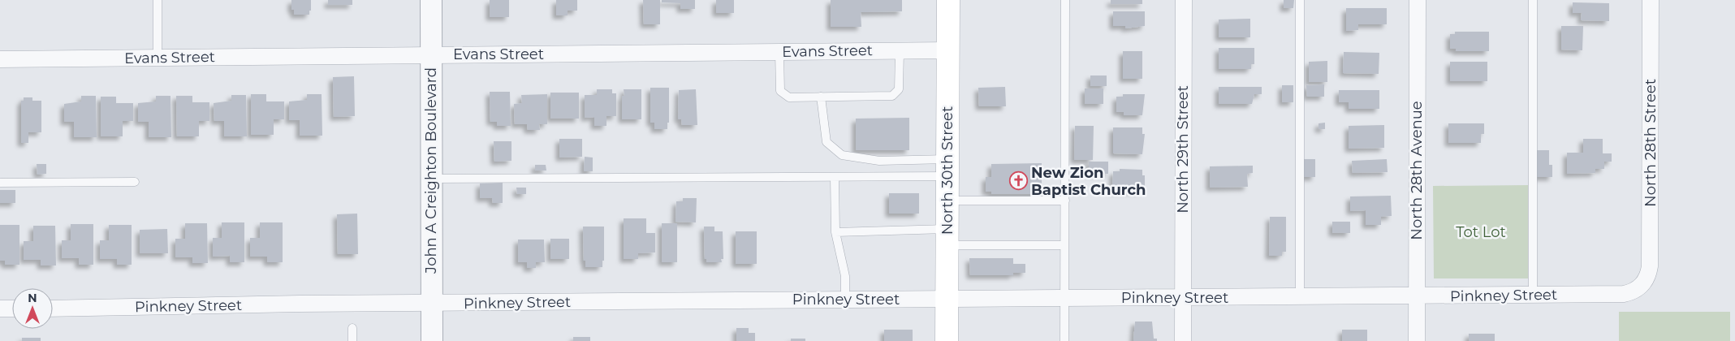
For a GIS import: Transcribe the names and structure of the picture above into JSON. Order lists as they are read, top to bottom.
{
  "streets": {
    "main road": ["North 30th Street"],
    "street": [
      "Evans Street",
      "North 28th Street",
      "North 29th Street",
      "John A Creighton Boulevard",
      "North 28th Avenue",
      "Pinkney Street"
    ]
  },
  "crossings": [
    ["Evans Street", "John A Creighton Boulevard"],
    ["Evans Street", "North 30th Street"],
    ["North 28th Street", "Pinkney Street"],
    ["North 29th Street", "Pinkney Street"],
    ["John A Creighton Boulevard", "Pinkney Street"],
    ["North 30th Street", "Pinkney Street"],
    ["North 28th Avenue", "Pinkney Street"]
  ],
  "parks": ["Tot Lot"],
  "places": {
    "church": ["New Zion Baptist Church"]
  },
  "north": "top"
}
